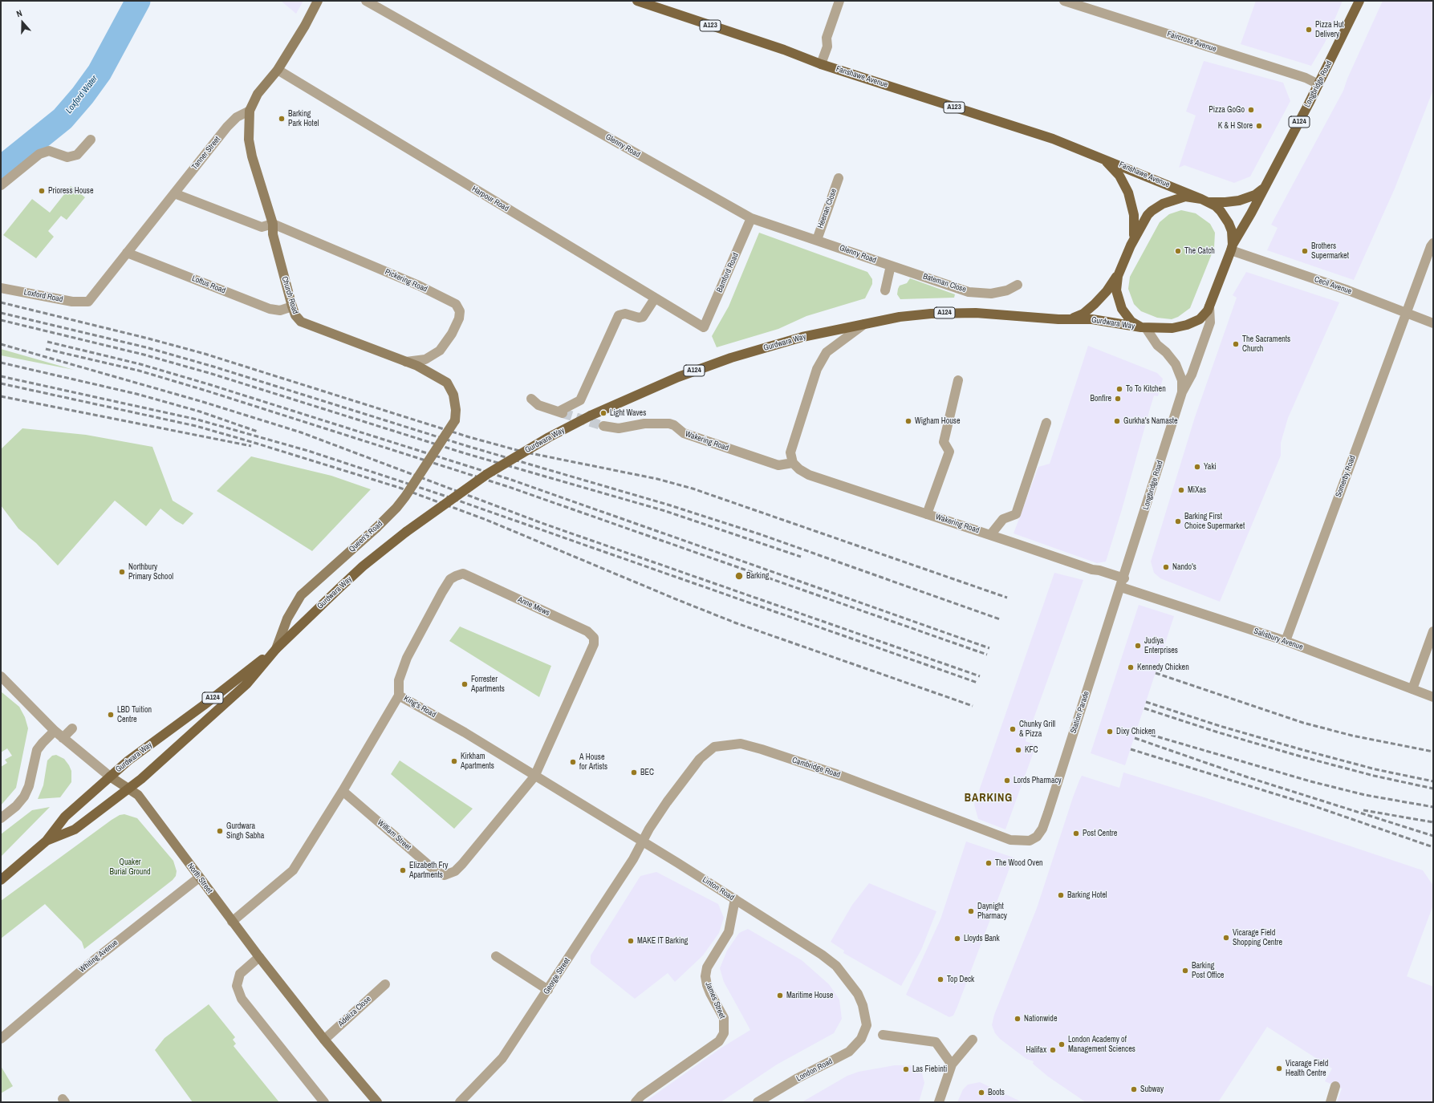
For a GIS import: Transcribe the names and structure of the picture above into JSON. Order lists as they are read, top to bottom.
{
  "streets": {
    "main road": [
      "A123",
      "Fanshawe Avenue",
      "Longbridge Road",
      "A124",
      "Gurdwara Way"
    ],
    "street": [
      "Faircross Avenue",
      "Glenny Road",
      "Tanner Street",
      "Harpour Road",
      "Heenan Close",
      "Bamford Road",
      "Pickering Road",
      "Bateman Close",
      "Loftus Road",
      "Cecil Avenue",
      "Church Road",
      "Loxford Road",
      "Wakering Road",
      "Somerby Road",
      "Queen's Road",
      "Anne Mews",
      "Salisbury Avenue",
      "King's Road",
      "Station Parade",
      "Cambridge Road",
      "William Street",
      "North Street",
      "Linton Road",
      "Whiting Avenue",
      "George Street",
      "James Street",
      "Adeliza Close",
      "London Road"
    ]
  },
  "crossings": [
    ["Faircross Avenue", "Longbridge Road"],
    ["Fanshawe Avenue", "Longbridge Road"],
    ["Longbridge Road", "Cecil Avenue"],
    ["Longbridge Road", "Gurdwara Way"],
    ["Longbridge Road", "Wakering Road"],
    ["Longbridge Road", "Salisbury Avenue"],
    ["Longbridge Road", "Station Parade"],
    ["Glenny Road", "Heenan Close"],
    ["Glenny Road", "Bamford Road"],
    ["Glenny Road", "Bateman Close"],
    ["Tanner Street", "Loftus Road"],
    ["Tanner Street", "Church Road"],
    ["Tanner Street", "Loxford Road"],
    ["Harpour Road", "Bamford Road"],
    ["Pickering Road", "Church Road"],
    ["Loftus Road", "Church Road"],
    ["Cecil Avenue", "Somerby Road"],
    ["Church Road", "Queen's Road"],
    ["Gurdwara Way", "Wakering Road"],
    ["Gurdwara Way", "Queen's Road"],
    ["Gurdwara Way", "North Street"],
    ["Wakering Road", "Salisbury Avenue"],
    ["Wakering Road", "Station Parade"],
    ["Somerby Road", "Salisbury Avenue"],
    ["Anne Mews", "King's Road"],
    ["Anne Mews", "William Street"],
    ["Anne Mews", "Linton Road"],
    ["Salisbury Avenue", "Station Parade"],
    ["King's Road", "William Street"],
    ["King's Road", "Linton Road"],
    ["Station Parade", "Cambridge Road"],
    ["Cambridge Road", "Linton Road"],
    ["Cambridge Road", "George Street"],
    ["William Street", "Linton Road"],
    ["North Street", "Whiting Avenue"],
    ["North Street", "Adeliza Close"],
    ["Linton Road", "George Street"],
    ["Linton Road", "James Street"],
    ["Linton Road", "London Road"]
  ],
  "districts": ["BARKING"],
  "water": ["Loxford Water"],
  "parks": ["Quaker Burial Ground"],
  "places": [
    "Pizza Hut Delivery",
    "Pizza GoGo",
    "Barking Park Hotel",
    "K & H Store",
    "Prioress House",
    "The Catch",
    "Brothers Supermarket",
    "The Sacraments Church",
    "To To Kitchen",
    "Bonfire",
    "Light Waves",
    "Wigham House",
    "Gurkha's Namaste",
    "Yaki",
    "MiXas",
    "Barking First Choice Supermarket",
    "Nando's",
    "Northbury Primary School",
    "Barking",
    "Judiya Enterprises",
    "Kennedy Chicken",
    "Forrester Apartments",
    "LBD Tuition Centre",
    "Chunky Grill & Pizza",
    "Dixy Chicken",
    "KFC",
    "Kirkham Apartments",
    "A House for Artists",
    "BEC",
    "Lords Pharmacy",
    "Gurdwara Singh Sabha",
    "Post Centre",
    "The Wood Oven",
    "Elizabeth Fry Apartments",
    "Barking Hotel",
    "Daynight Pharmacy",
    "Vicarage Field Shopping Centre",
    "Lloyds Bank",
    "MAKE IT Barking",
    "Barking Post Office",
    "Top Deck",
    "Maritime House",
    "Nationwide",
    "London Academy of Management Sciences",
    "Halifax",
    "Vicarage Field Health Centre",
    "Las Fiebinti",
    "Subway",
    "Boots"
  ],
  "north": "top"
}
